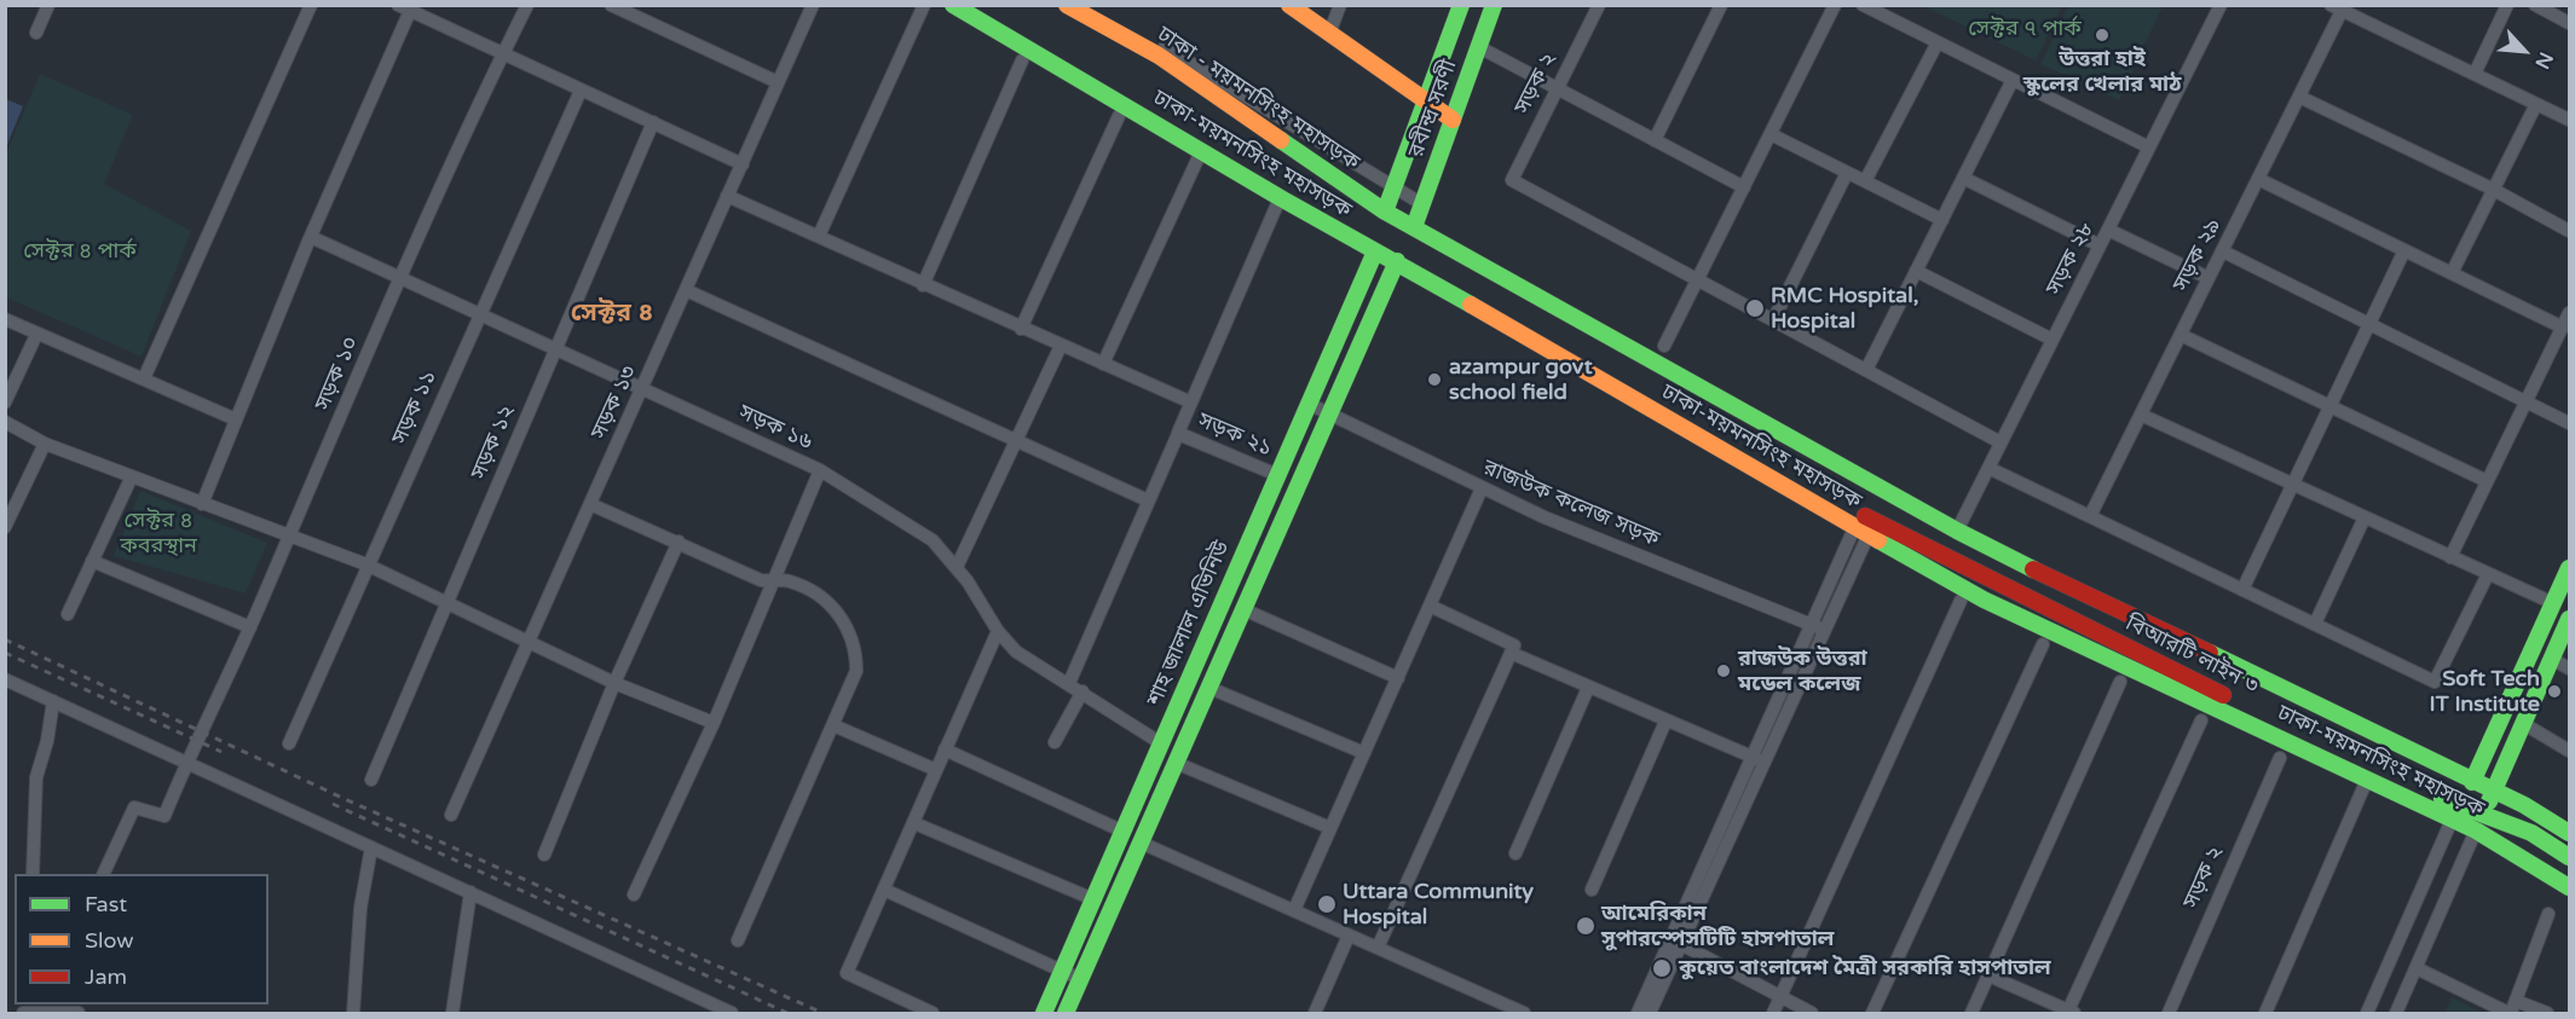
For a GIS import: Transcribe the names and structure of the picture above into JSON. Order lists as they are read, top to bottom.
{
  "streets": {
    "main road": [
      "ঢাকা - ময়মনসিংহ মহাসড়ক",
      "রবীন্দ্র সরণী",
      "ঢাকা-ময়মনসিংহ মহাসড়ক",
      "শাহ জালাল এভিনিউ",
      "বিআরটি লাইন ৩"
    ],
    "street": [
      "সড়ক ২",
      "সড়ক ২৯",
      "সড়ক ২৮",
      "সড়ক ১০",
      "সড়ক ১৩",
      "সড়ক ১১",
      "সড়ক ১৬",
      "সড়ক ২১",
      "সড়ক ১২",
      "রাজউক কলেজ সড়ক"
    ]
  },
  "crossings": [
    ["ঢাকা - ময়মনসিংহ মহাসড়ক", "রবীন্দ্র সরণী"],
    ["ঢাকা - ময়মনসিংহ মহাসড়ক", "ঢাকা-ময়মনসিংহ মহাসড়ক"],
    ["রবীন্দ্র সরণী", "ঢাকা-ময়মনসিংহ মহাসড়ক"],
    ["ঢাকা-ময়মনসিংহ মহাসড়ক", "সড়ক ২৮"],
    ["ঢাকা-ময়মনসিংহ মহাসড়ক", "শাহ জালাল এভিনিউ"],
    ["ঢাকা-ময়মনসিংহ মহাসড়ক", "বিআরটি লাইন ৩"],
    ["সড়ক ১০", "সড়ক ১৬"],
    ["সড়ক ১৩", "সড়ক ১৬"],
    ["সড়ক ১১", "সড়ক ১৬"],
    ["সড়ক ১৬", "সড়ক ২১"],
    ["সড়ক ১৬", "সড়ক ১২"],
    ["সড়ক ১৬", "শাহ জালাল এভিনিউ"],
    ["সড়ক ২১", "শাহ জালাল এভিনিউ"],
    ["রাজউক কলেজ সড়ক", "শাহ জালাল এভিনিউ"]
  ],
  "districts": ["সেক্টর ৪"],
  "parks": ["সেক্টর ৭ পার্ক", "সেক্টর ৪ পার্ক", "সেক্টর ৪ কবরস্থান"],
  "places": [
    "উত্তরা হাই স্কুলের খেলার মাঠ",
    "RMC Hospital, Hospital",
    "azampur govt school field",
    "রাজউক উত্তরা মডেল কলেজ",
    "Soft Tech IT Institute",
    "Uttara Community Hospital",
    "আমেরিকান সুপারস্পেসটিটি হাসপাতাল",
    "কুয়েত বাংলাদেশ মৈত্রী সরকারি হাসপাতাল"
  ],
  "legend": ["Fast", "Slow", "Jam"],
  "north": "bottom right"
}
